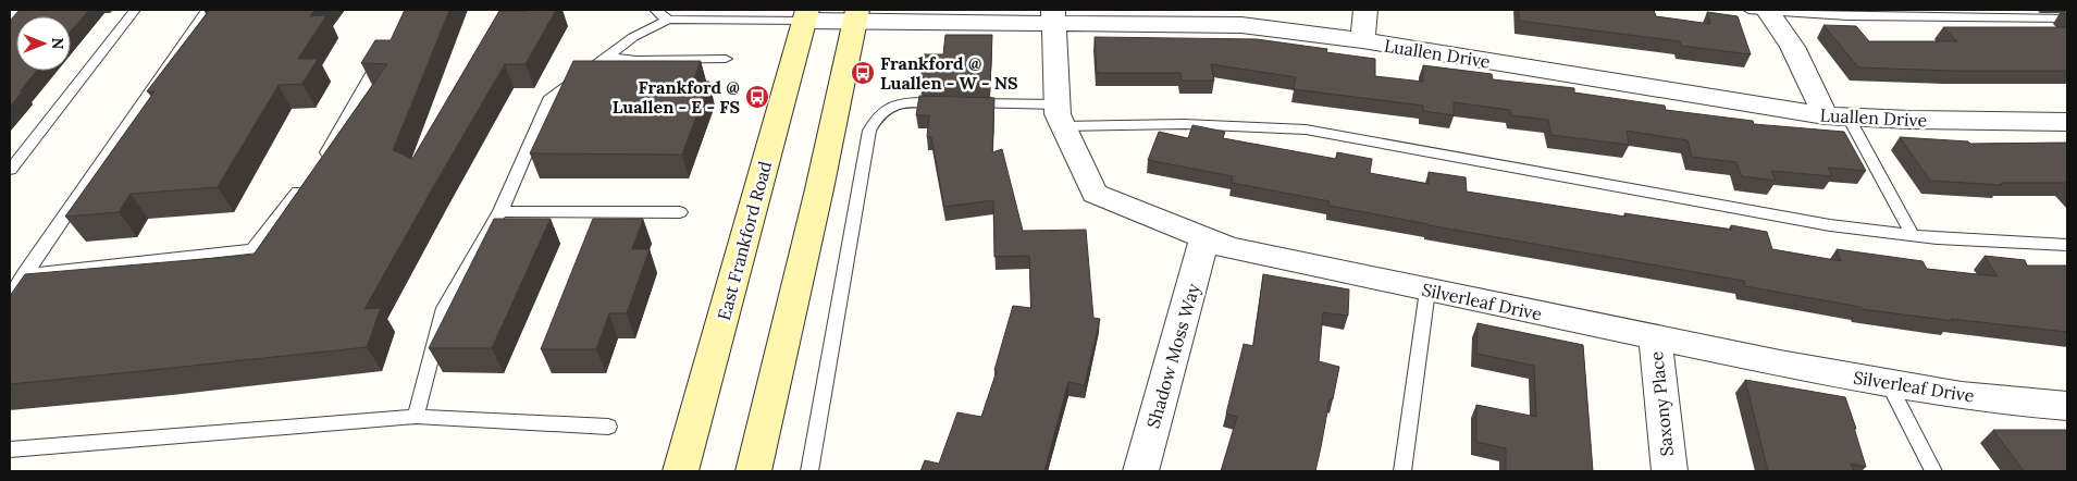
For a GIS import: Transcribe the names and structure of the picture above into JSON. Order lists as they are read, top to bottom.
{
  "streets": {
    "main road": ["East Frankford Road"],
    "street": [
      "Luallen Drive",
      "Silverleaf Drive",
      "Shadow Moss Way",
      "Saxony Place"
    ]
  },
  "crossings": [
    ["Luallen Drive", "East Frankford Road"],
    ["Luallen Drive", "Silverleaf Drive"],
    ["Silverleaf Drive", "Shadow Moss Way"],
    ["Silverleaf Drive", "Saxony Place"]
  ],
  "places": {
    "bus stop": ["Frankford @ Luallen - W - NS", "Frankford @ Luallen - E - FS"]
  },
  "north": "right"
}
